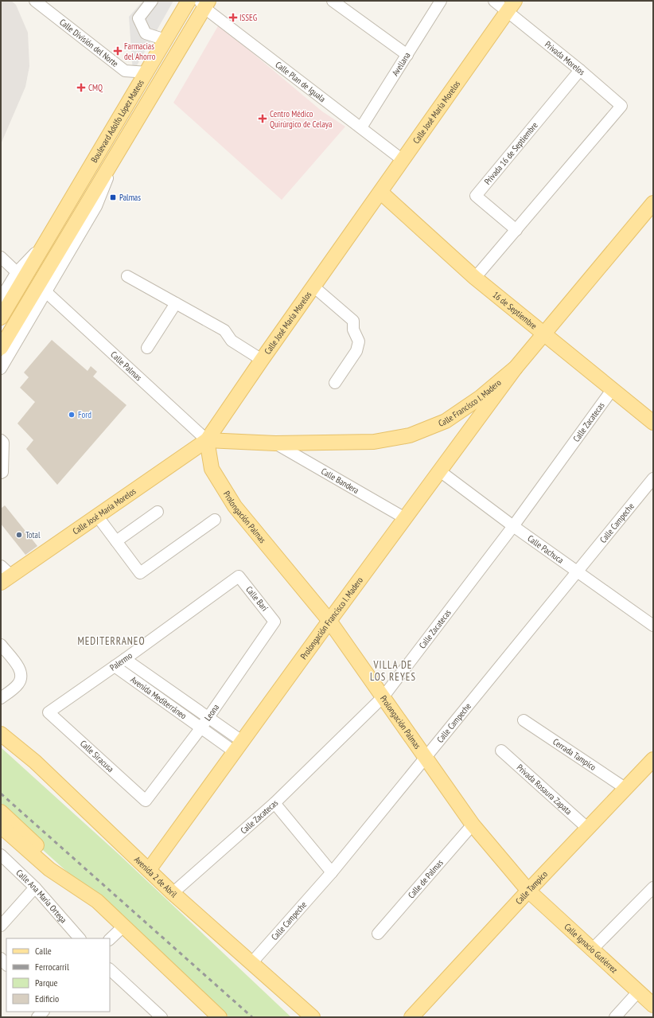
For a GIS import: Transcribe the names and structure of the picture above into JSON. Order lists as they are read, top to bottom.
{
  "streets": {
    "main road": [
      "Calle José María Morelos",
      "Boulevard Adolfo López Mateos",
      "16 de Septiembre",
      "Calle Francisco I. Madero",
      "Prolongación Palmas",
      "Prolongación Francisco I. Madero",
      "Avenida 2 de Abril",
      "Calle Tampico",
      "Calle Ignacio Gutiérrez"
    ],
    "street": [
      "Calle División del Norte",
      "Privada Morelos",
      "Avellana",
      "Calle Plan de Iguala",
      "Privada 16 de Septiembre",
      "Calle Palmas",
      "Calle Zacatecas",
      "Calle Bandera",
      "Calle Campeche",
      "Calle Pachuca",
      "Calle Barí",
      "Palermo",
      "Avenida Mediterráneo",
      "Leona",
      "Cerrada Tampico",
      "Calle Siracusa",
      "Privada Rosaura Zapata",
      "Calle de Palmas",
      "Calle Ana María Ortega"
    ]
  },
  "crossings": [
    ["Calle División del Norte", "Boulevard Adolfo López Mateos"],
    ["Privada Morelos", "Calle José María Morelos"],
    ["Privada Morelos", "Privada 16 de Septiembre"],
    ["Avellana", "Calle Plan de Iguala"],
    ["Calle Plan de Iguala", "Calle José María Morelos"],
    ["Calle Plan de Iguala", "Boulevard Adolfo López Mateos"],
    ["Calle José María Morelos", "16 de Septiembre"],
    ["Calle José María Morelos", "Calle Palmas"],
    ["Calle José María Morelos", "Calle Francisco I. Madero"],
    ["Calle José María Morelos", "Prolongación Palmas"],
    ["Boulevard Adolfo López Mateos", "Calle Palmas"],
    ["16 de Septiembre", "Calle Francisco I. Madero"],
    ["16 de Septiembre", "Calle Zacatecas"],
    ["Calle Palmas", "Calle Francisco I. Madero"],
    ["Calle Palmas", "Prolongación Palmas"],
    ["Calle Francisco I. Madero", "Calle Bandera"],
    ["Calle Francisco I. Madero", "Prolongación Palmas"],
    ["Calle Francisco I. Madero", "Prolongación Francisco I. Madero"],
    ["Calle Zacatecas", "Prolongación Palmas"],
    ["Calle Zacatecas", "Calle Pachuca"],
    ["Calle Zacatecas", "Avenida 2 de Abril"],
    ["Calle Bandera", "Prolongación Francisco I. Madero"],
    ["Prolongación Palmas", "Calle Campeche"],
    ["Prolongación Palmas", "Prolongación Francisco I. Madero"],
    ["Prolongación Palmas", "Calle de Palmas"],
    ["Prolongación Palmas", "Calle Tampico"],
    ["Prolongación Palmas", "Calle Ignacio Gutiérrez"],
    ["Calle Campeche", "Calle Pachuca"],
    ["Calle Campeche", "Avenida 2 de Abril"],
    ["Calle Pachuca", "Prolongación Francisco I. Madero"],
    ["Calle Barí", "Palermo"],
    ["Calle Barí", "Leona"],
    ["Prolongación Francisco I. Madero", "Avenida Mediterráneo"],
    ["Prolongación Francisco I. Madero", "Avenida 2 de Abril"],
    ["Palermo", "Avenida Mediterráneo"],
    ["Palermo", "Calle Siracusa"],
    ["Avenida Mediterráneo", "Leona"],
    ["Leona", "Calle Siracusa"],
    ["Cerrada Tampico", "Calle Tampico"],
    ["Privada Rosaura Zapata", "Calle Tampico"],
    ["Calle Tampico", "Calle Ignacio Gutiérrez"]
  ],
  "districts": ["MEDITERRANEO", "VILLA DE LOS REYES"],
  "places": {
    "health": [
      "ISSEG",
      "Farmacias del Ahorro",
      "CMQ",
      "Centro Médico Quirúrgico de Celaya"
    ],
    "transit": ["Palmas"],
    "other": ["Ford", "Total"]
  },
  "legend": [
    "Calle",
    "Ferrocarril",
    "Parque",
    "Edificio"
  ]
}
